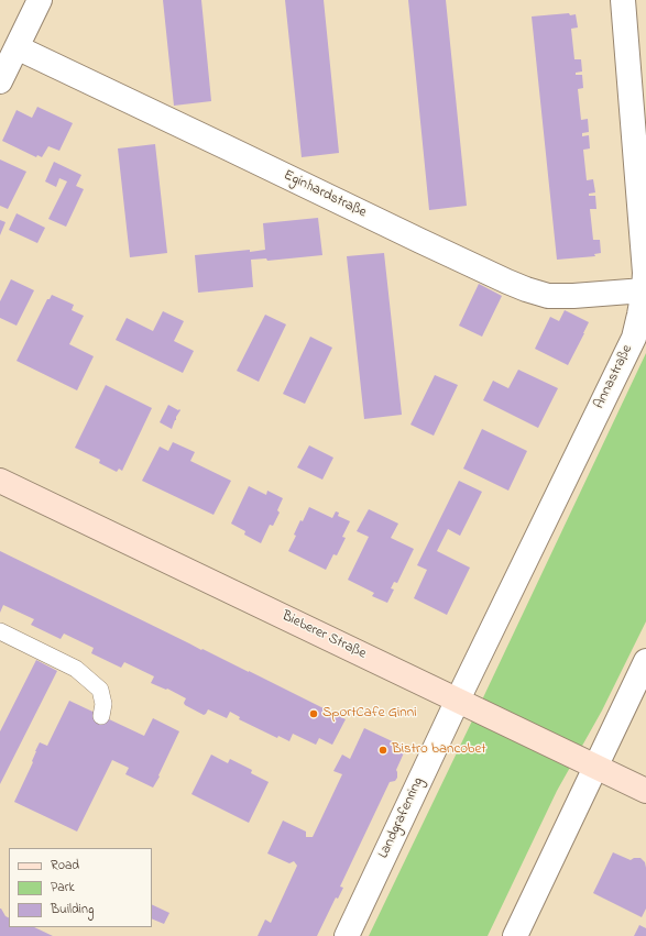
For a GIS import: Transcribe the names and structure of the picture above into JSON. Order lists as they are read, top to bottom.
{
  "streets": {
    "street": [
      "Eginhardstraße",
      "Annastraße",
      "Bieberer Straße",
      "Landgrafenring"
    ]
  },
  "crossings": [
    ["Eginhardstraße", "Annastraße"],
    ["Annastraße", "Bieberer Straße"],
    ["Annastraße", "Landgrafenring"],
    ["Bieberer Straße", "Landgrafenring"]
  ],
  "places": ["SportCafe Ginni", "Bistro bancobet"],
  "legend": ["Road", "Park", "Building"]
}
